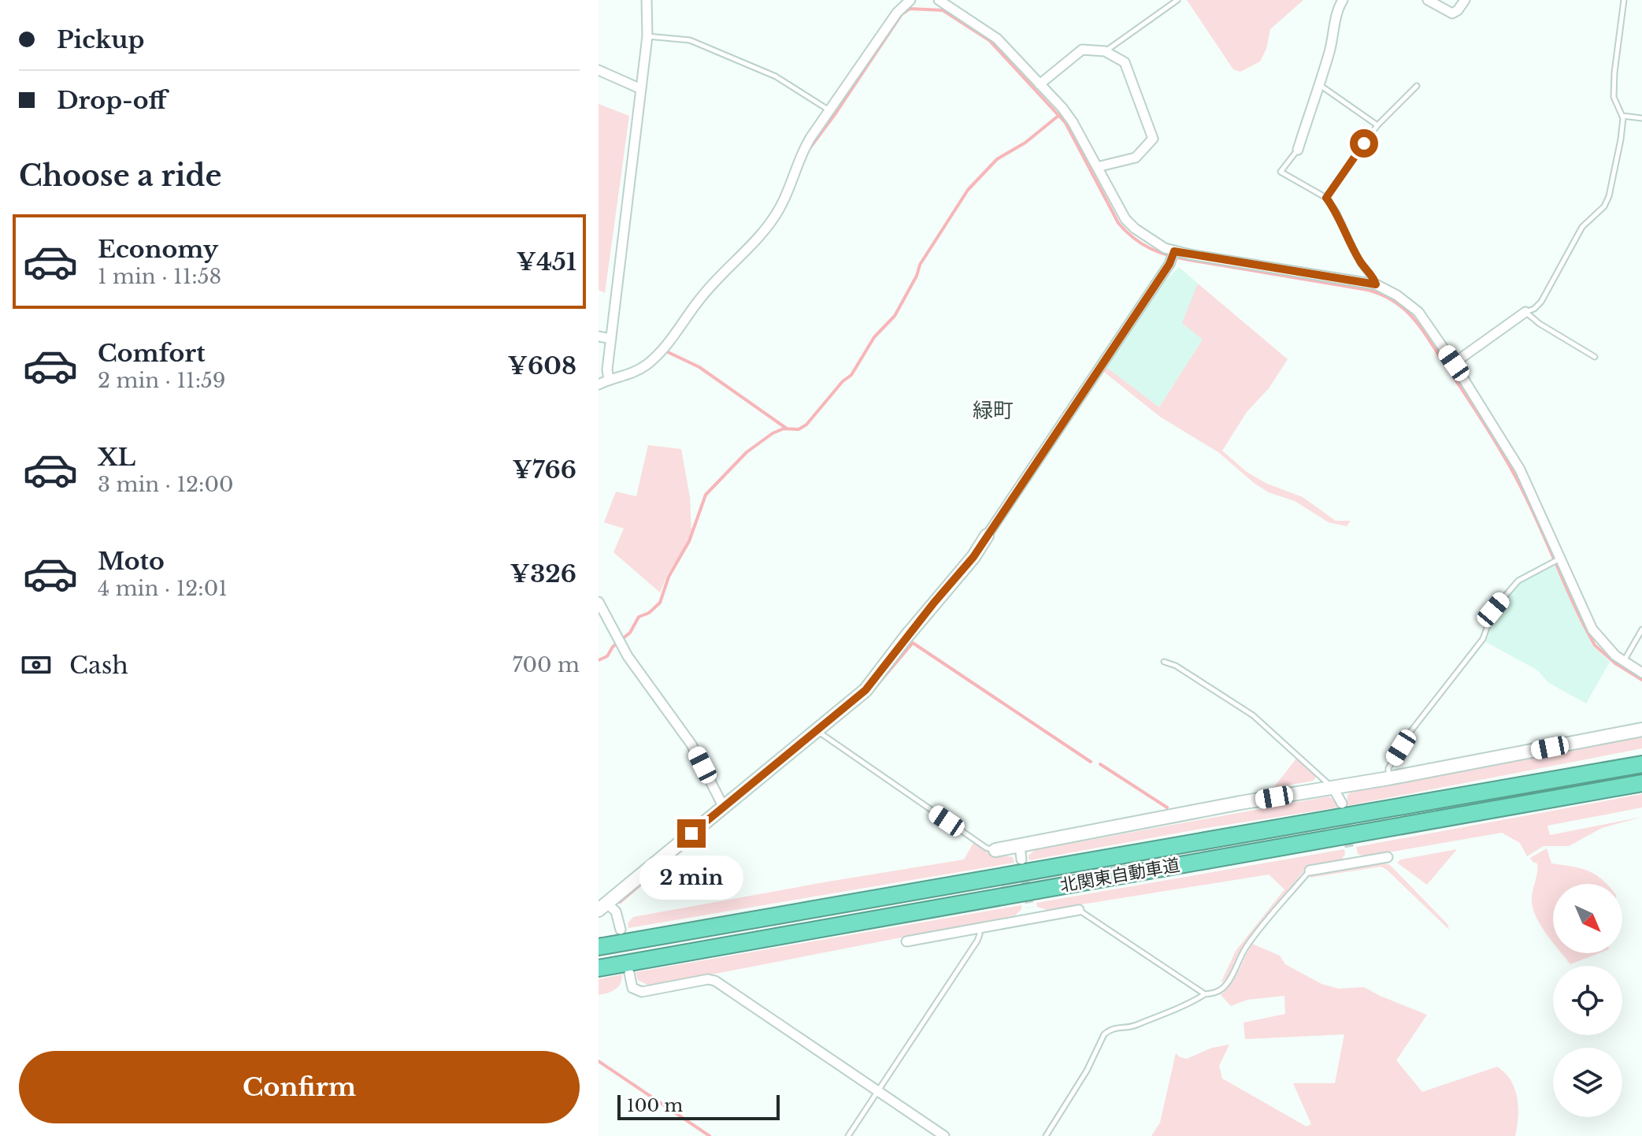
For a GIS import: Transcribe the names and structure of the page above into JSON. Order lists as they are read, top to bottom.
{
  "streets": {
    "highway": ["北関東自動車道"]
  },
  "districts": ["緑町"],
  "scale_bar": "100 m",
  "north": "bottom right",
  "page": {
    "banner": ["Pickup", "Drop-off"],
    "heading": "Choose a ride",
    "list": [
      {
        "name": "Economy",
        "note": "1 min · 11:58",
        "value": "¥451"
      },
      {
        "name": "Comfort",
        "note": "2 min · 11:59",
        "value": "¥608"
      },
      {
        "name": "XL",
        "note": "3 min · 12:00",
        "value": "¥766"
      },
      {
        "name": "Moto",
        "note": "4 min · 12:01",
        "value": "¥326"
      }
    ],
    "pay": ["Cash", "700 m"],
    "bubble": "2 min",
    "buttons": "Confirm",
    "scale": "100 m"
  }
}
